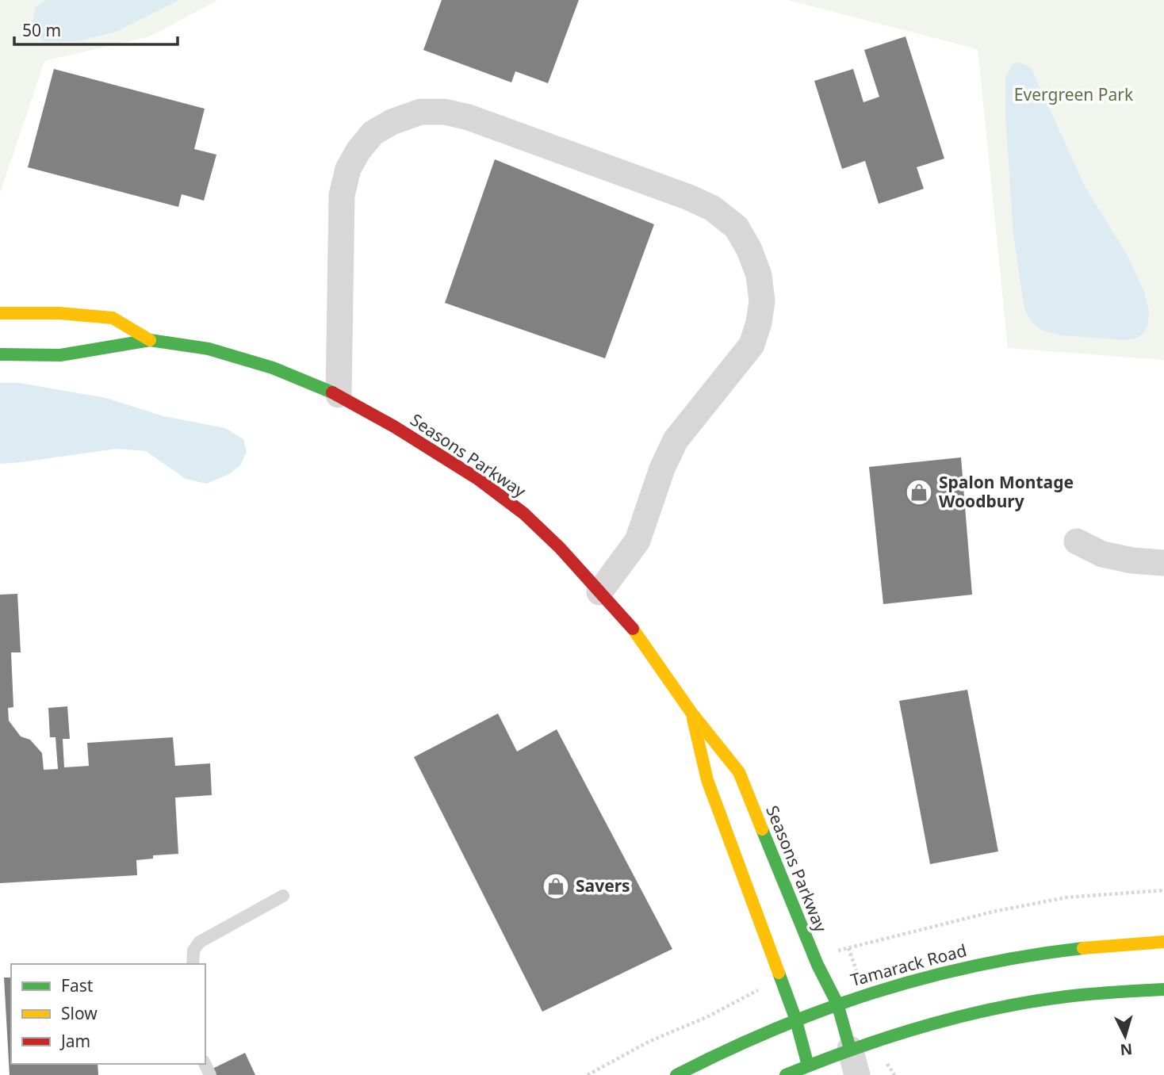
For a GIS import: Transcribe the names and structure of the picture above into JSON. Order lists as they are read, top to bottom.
{
  "streets": {
    "street": ["Seasons Parkway", "Tamarack Road"]
  },
  "crossings": [
    ["Seasons Parkway", "Tamarack Road"]
  ],
  "parks": ["Evergreen Park"],
  "places": {
    "shop": ["Spalon Montage Woodbury", "Savers"]
  },
  "legend": ["Fast", "Slow", "Jam"],
  "scale_bar": "50 m",
  "north": "bottom"
}
